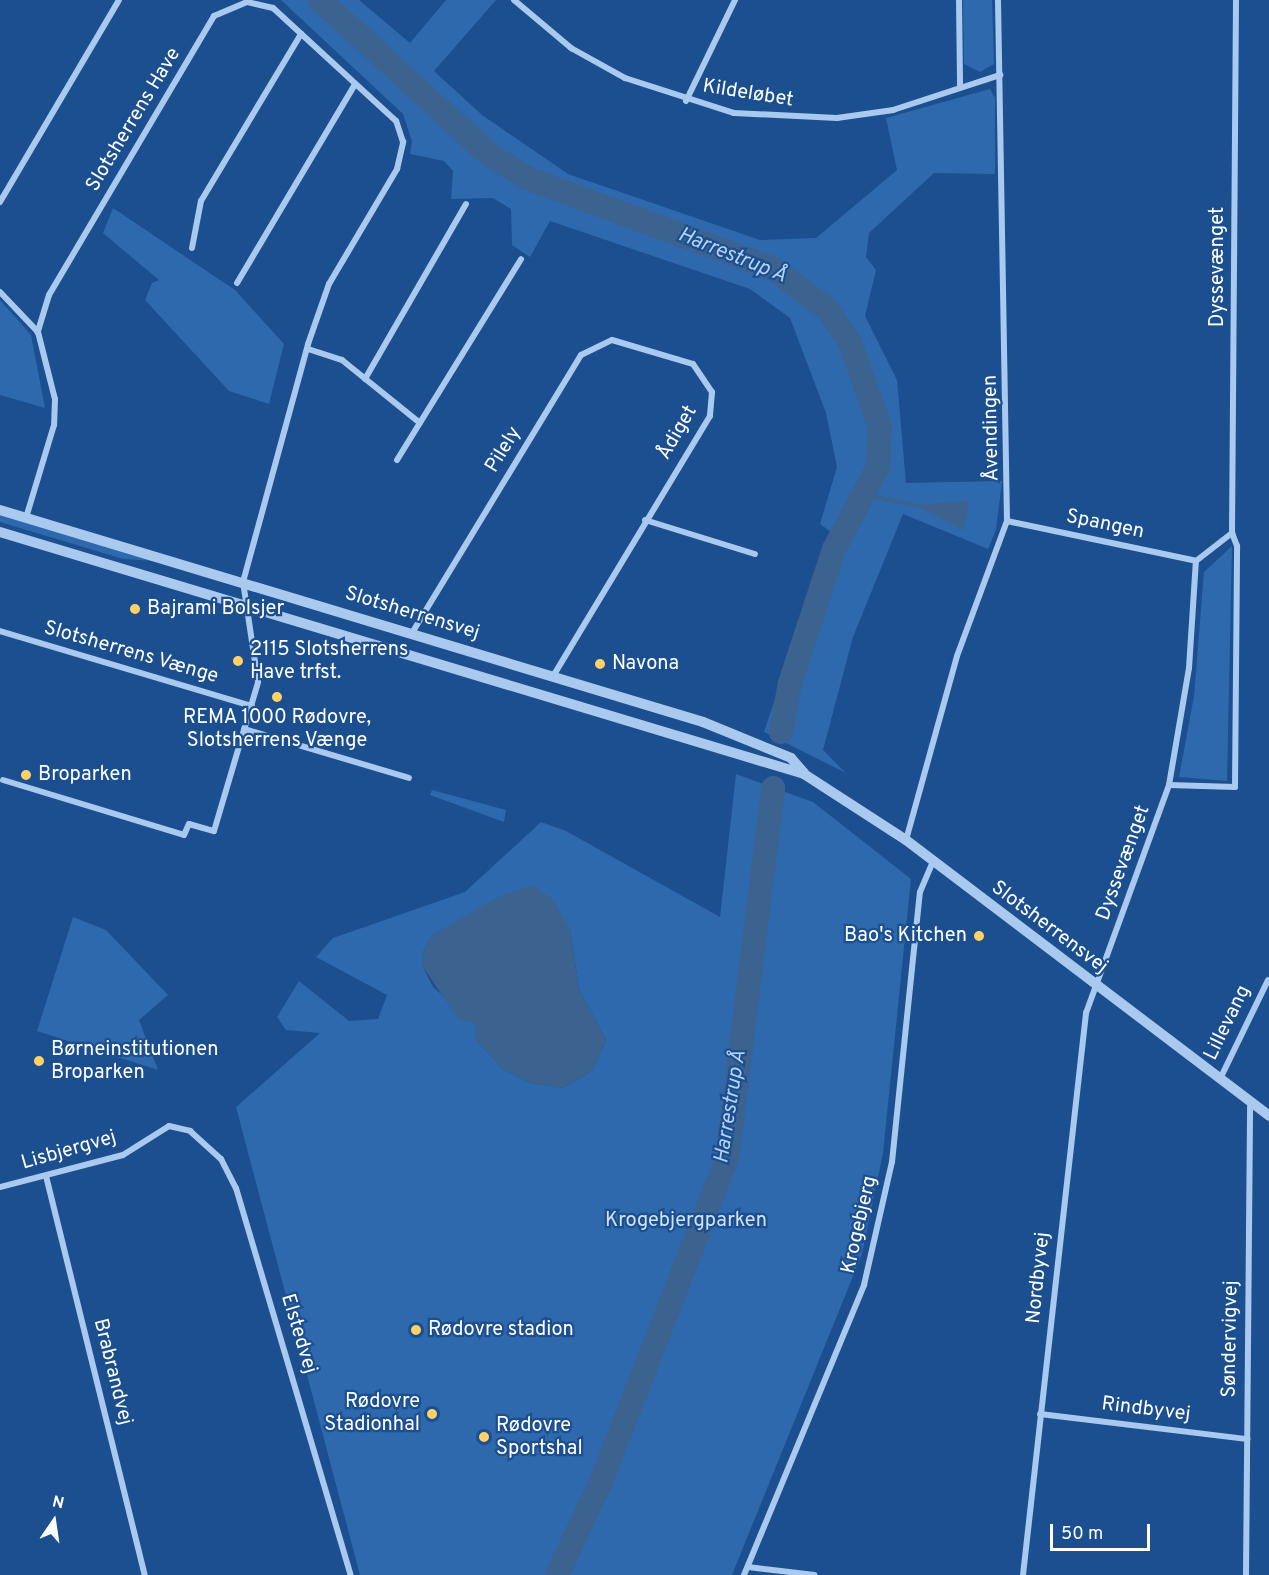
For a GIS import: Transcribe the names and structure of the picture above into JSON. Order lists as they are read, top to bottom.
{
  "streets": {
    "street": [
      "Kildeløbet",
      "Slotsherrens Have",
      "Dyssevænget",
      "Åvendingen",
      "Ådiget",
      "Pilely",
      "Spangen",
      "Slotsherrensvej",
      "Slotsherrens Vænge",
      "Lillevang",
      "Lisbjergvej",
      "Krogebjerg",
      "Nordbyvej",
      "Elstedvej",
      "Søndervigvej",
      "Brabrandvej",
      "Rindbyvej"
    ]
  },
  "crossings": [
    ["Kildeløbet", "Åvendingen"],
    ["Slotsherrens Have", "Slotsherrensvej"],
    ["Dyssevænget", "Spangen"],
    ["Dyssevænget", "Slotsherrensvej"],
    ["Dyssevænget", "Nordbyvej"],
    ["Åvendingen", "Spangen"],
    ["Åvendingen", "Slotsherrensvej"],
    ["Ådiget", "Pilely"],
    ["Ådiget", "Slotsherrensvej"],
    ["Pilely", "Slotsherrensvej"],
    ["Slotsherrensvej", "Lillevang"],
    ["Slotsherrensvej", "Krogebjerg"],
    ["Slotsherrensvej", "Nordbyvej"],
    ["Slotsherrensvej", "Søndervigvej"],
    ["Lisbjergvej", "Elstedvej"],
    ["Lisbjergvej", "Brabrandvej"],
    ["Nordbyvej", "Rindbyvej"],
    ["Søndervigvej", "Rindbyvej"]
  ],
  "water": ["Harrestrup Å"],
  "parks": ["Krogebjergparken"],
  "places": [
    "Bajrami Bolsjer",
    "2115 Slotsherrens Have trfst.",
    "Navona",
    "REMA 1000 Rødovre, Slotsherrens Vænge",
    "Broparken",
    "Bao's Kitchen",
    "Børneinstitutionen Broparken",
    "Rødovre stadion",
    "Rødovre Stadionhal",
    "Rødovre Sportshal"
  ],
  "scale_bar": "50 m",
  "north": "top"
}
